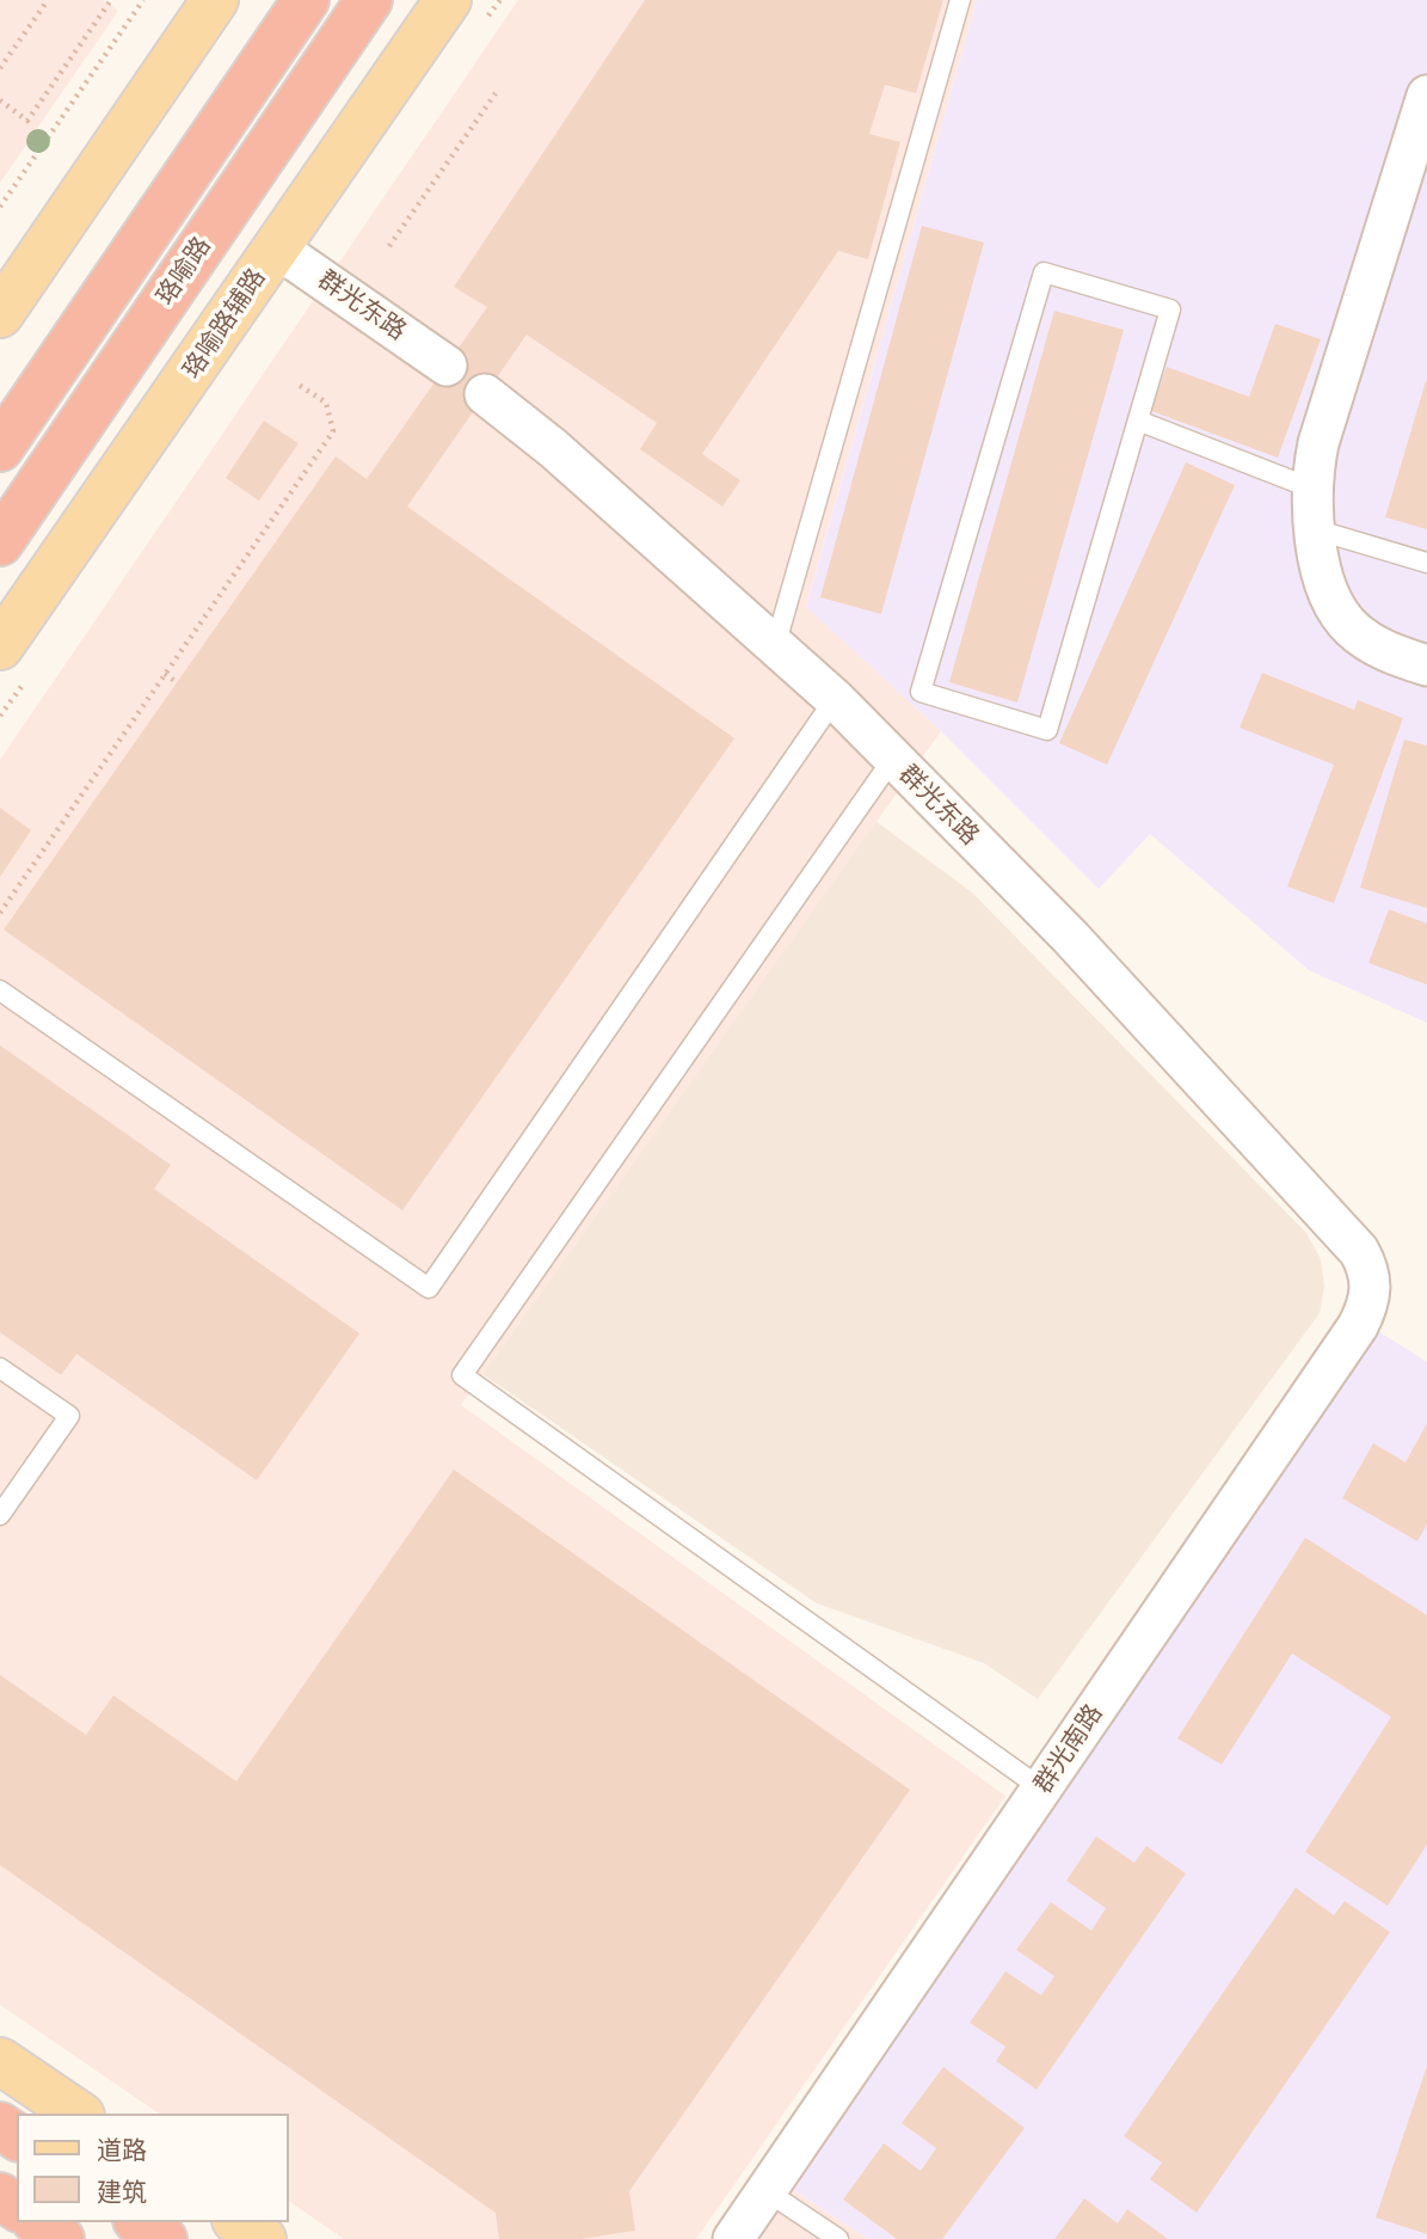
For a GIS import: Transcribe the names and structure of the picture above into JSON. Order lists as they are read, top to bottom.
{
  "streets": {
    "highway": ["珞喻路"],
    "main road": ["珞喻路辅路"],
    "street": ["群光东路", "群光南路"]
  },
  "crossings": [
    ["群光东路", "珞喻路辅路"],
    ["群光东路", "群光南路"]
  ],
  "legend": ["道路", "建筑"]
}
